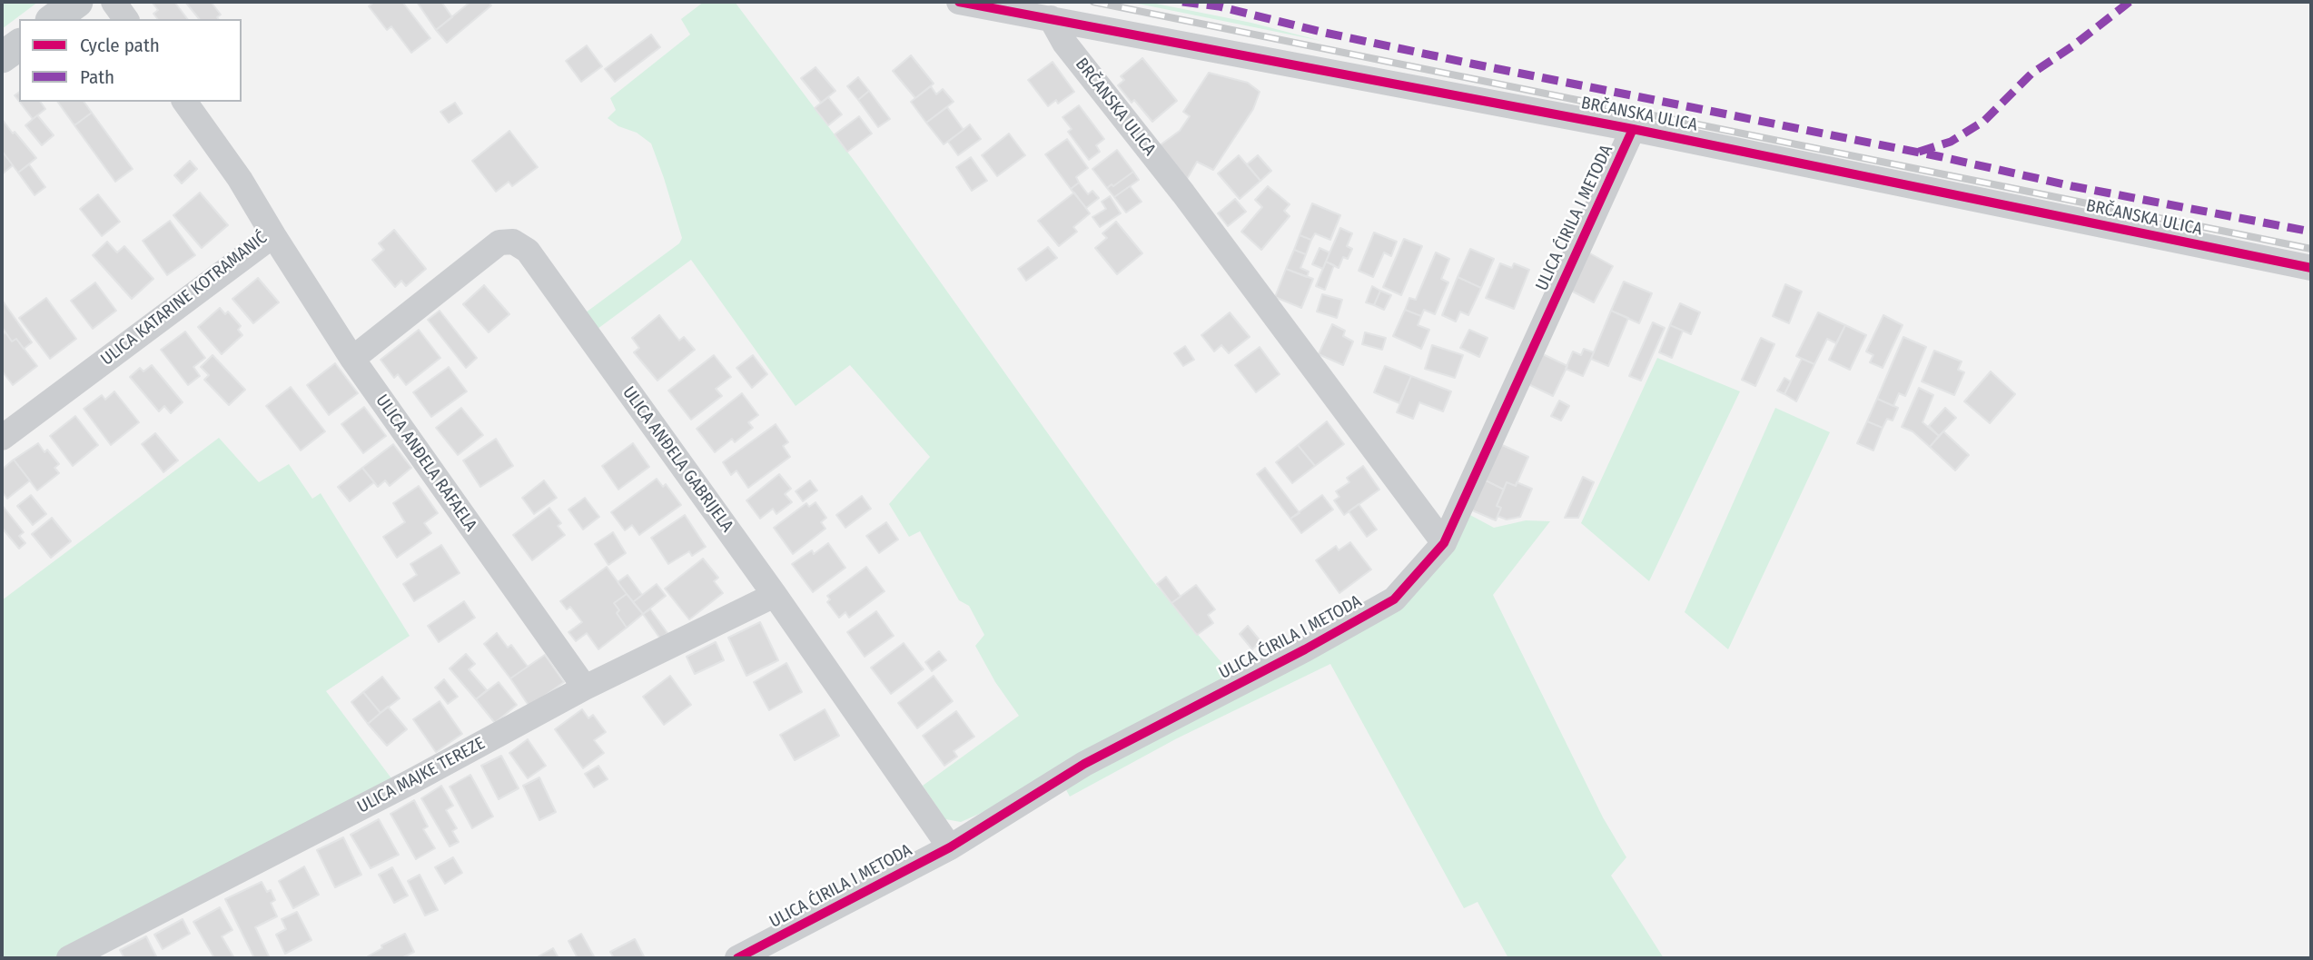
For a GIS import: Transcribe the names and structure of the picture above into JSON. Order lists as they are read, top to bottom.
{
  "streets": {
    "street": [
      "BRČANSKA ULICA",
      "ULICA ĆIRILA I METODA",
      "ULICA KATARINE KOTRAMANIĆ",
      "ULICA ANĐELA GABRIJELA",
      "ULICA ANĐELA RAFAELA",
      "ULICA MAJKE TEREZE"
    ]
  },
  "crossings": [
    ["BRČANSKA ULICA", "ULICA ĆIRILA I METODA"],
    ["ULICA ĆIRILA I METODA", "ULICA ANĐELA GABRIJELA"],
    ["ULICA KATARINE KOTRAMANIĆ", "ULICA ANĐELA RAFAELA"],
    ["ULICA ANĐELA GABRIJELA", "ULICA ANĐELA RAFAELA"],
    ["ULICA ANĐELA GABRIJELA", "ULICA MAJKE TEREZE"],
    ["ULICA ANĐELA RAFAELA", "ULICA MAJKE TEREZE"]
  ],
  "legend": ["Cycle path", "Path"]
}
